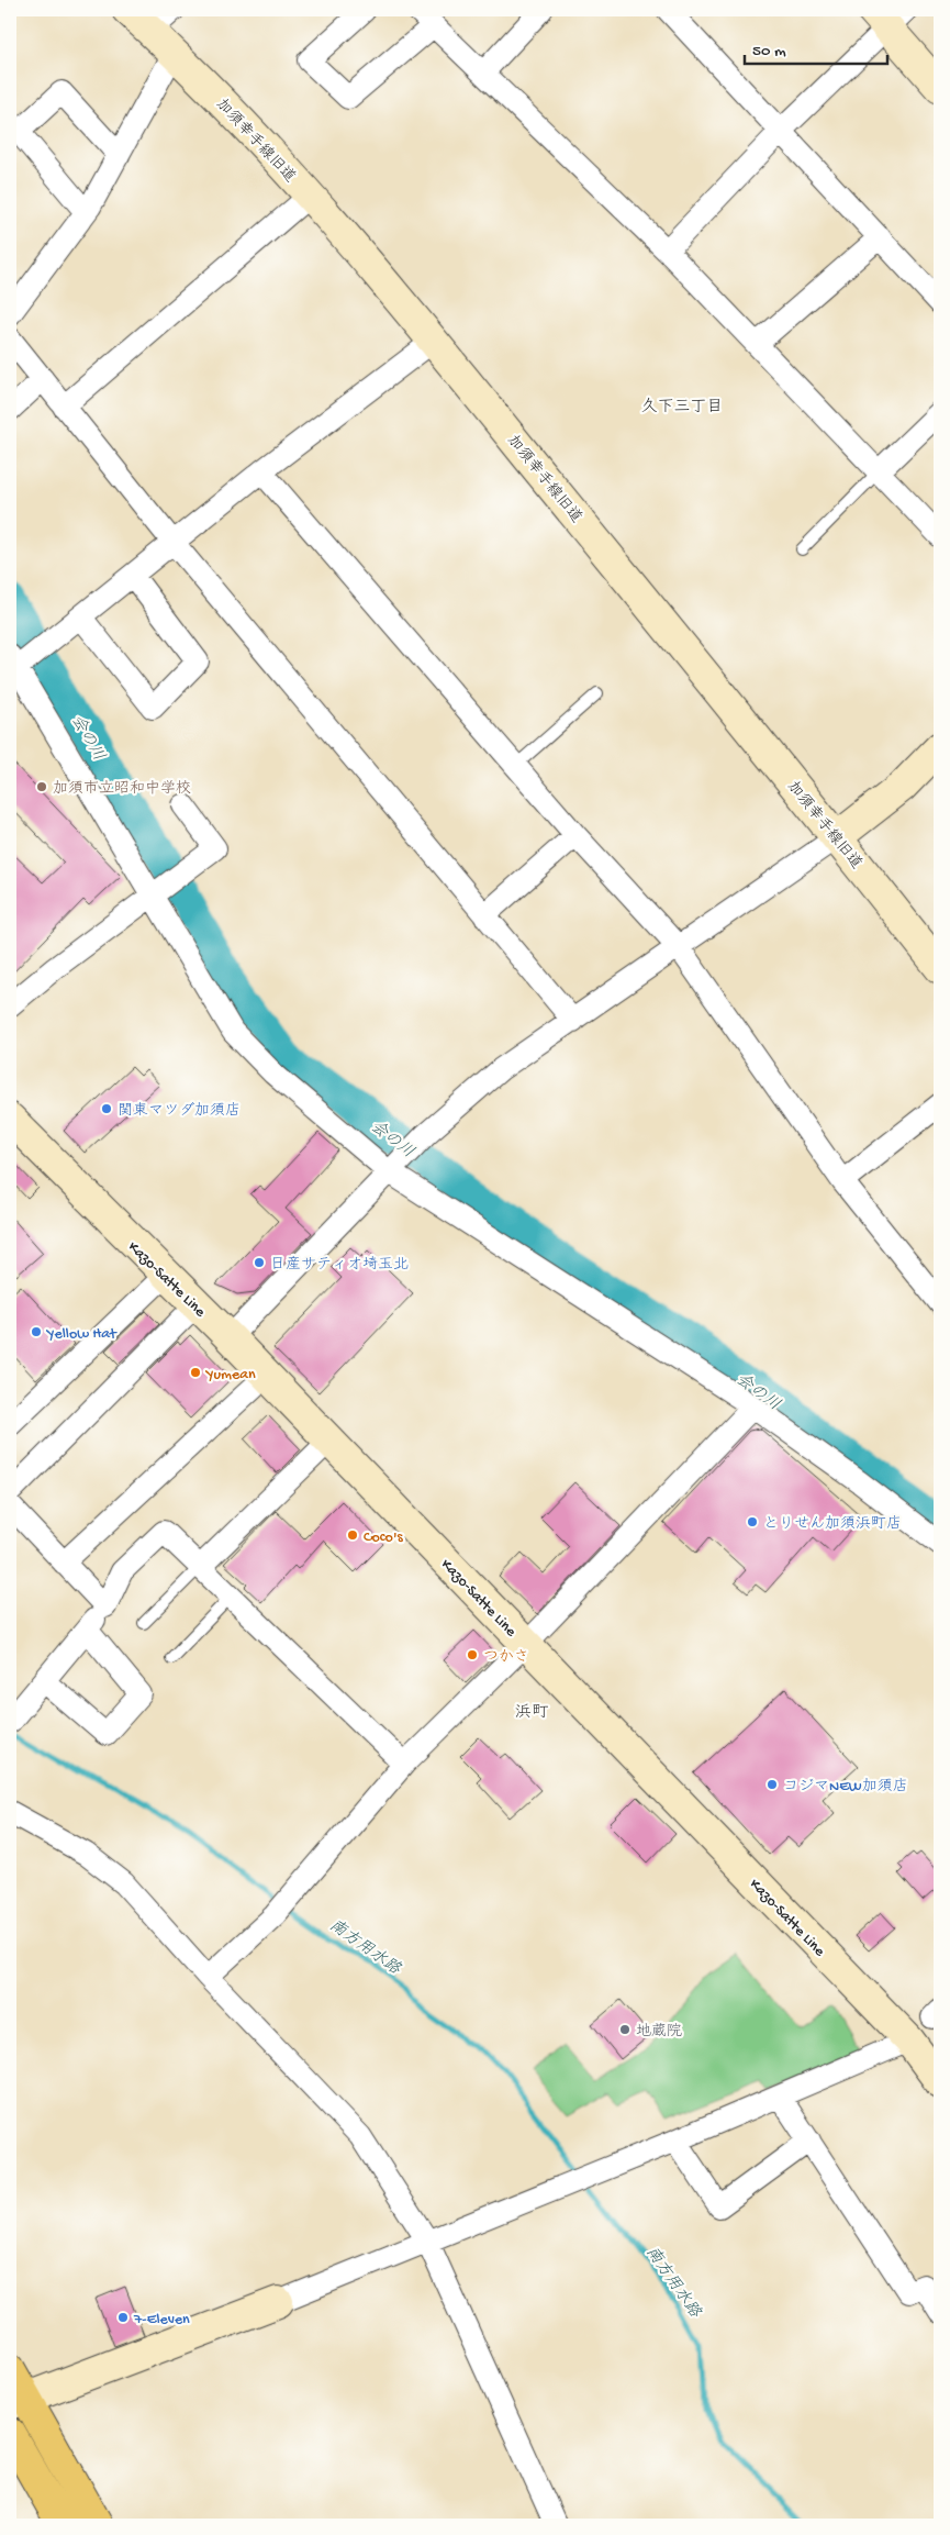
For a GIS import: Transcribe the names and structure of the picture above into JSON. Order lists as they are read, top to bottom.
{
  "streets": {
    "street": ["加須幸手線旧道", "Kazo-Satte Line"]
  },
  "districts": ["久下三丁目", "浜町"],
  "water": ["会の川", "南方用水路"],
  "places": [
    "加須市立昭和中学校",
    "関東マツダ加須店",
    "日産サティオ埼玉北",
    "Yellow Hat",
    "Yumean",
    "とりせん加須浜町店",
    "Coco's",
    "つかさ",
    "コジマNEW加須店",
    "地蔵院",
    "7-Eleven"
  ],
  "scale_bar": "50 m"
}
